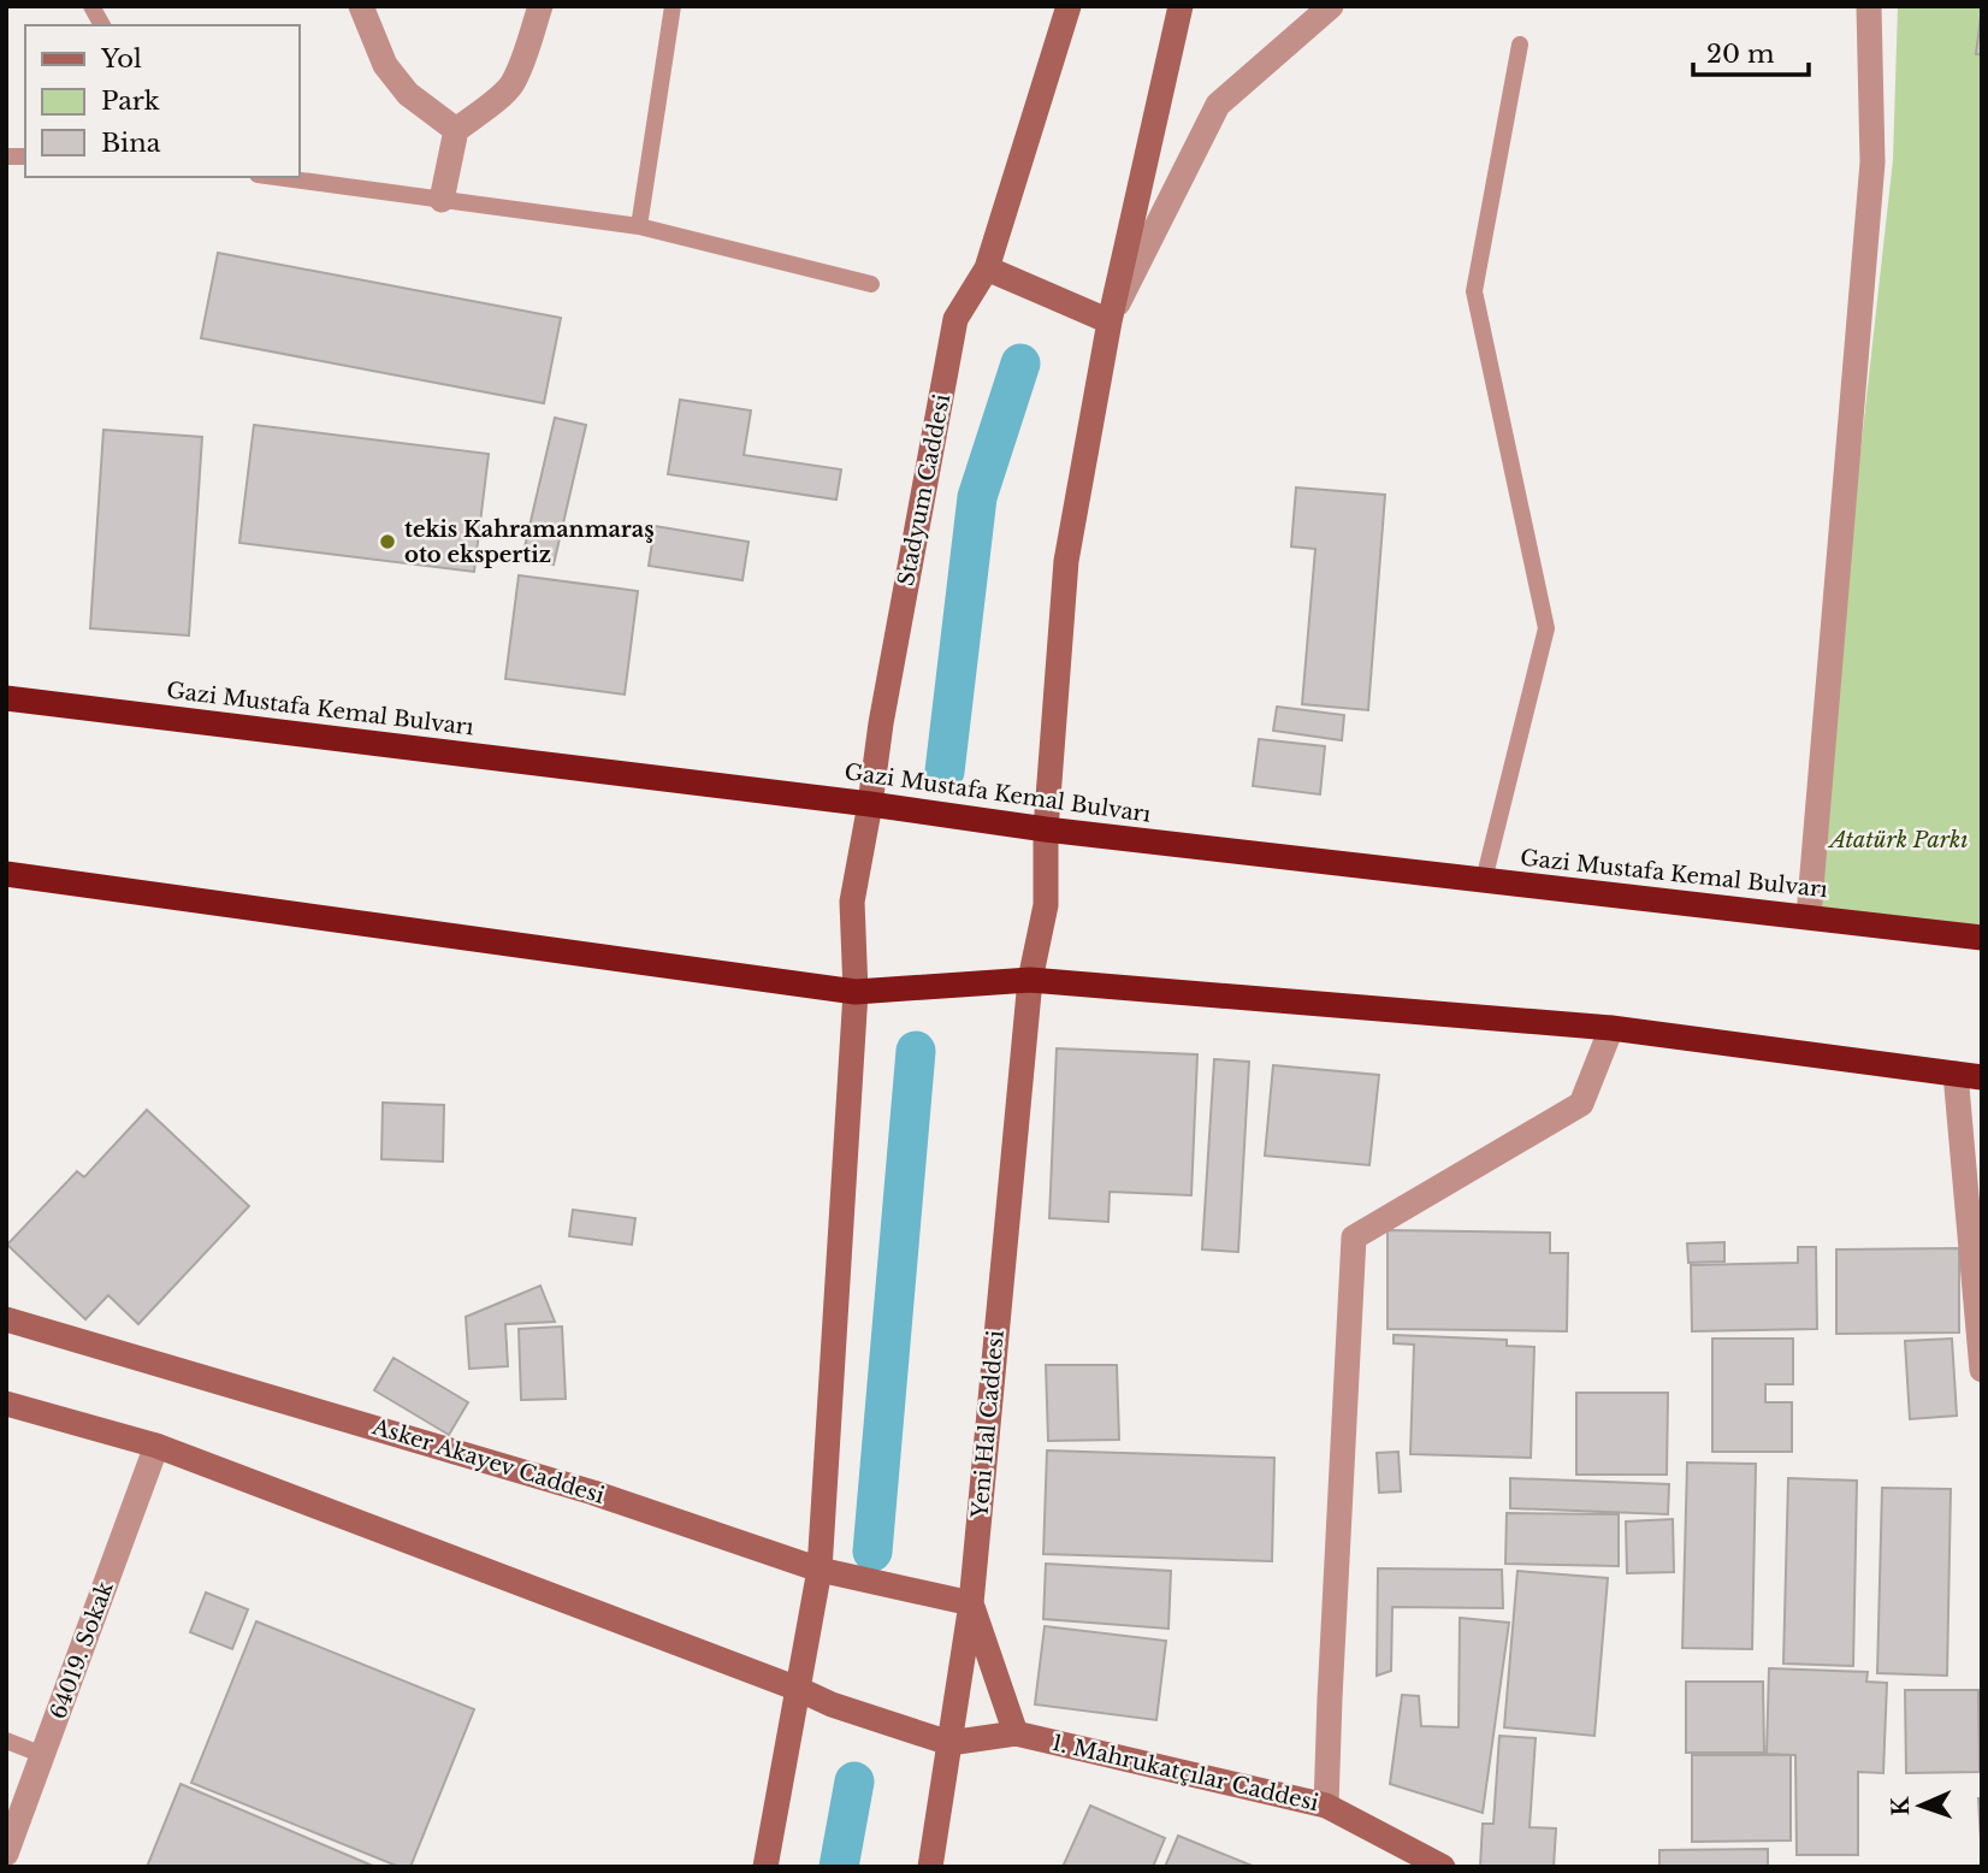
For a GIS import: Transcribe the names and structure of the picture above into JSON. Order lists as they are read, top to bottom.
{
  "streets": {
    "highway": ["Gazi Mustafa Kemal Bulvarı"],
    "street": [
      "Stadyum Caddesi",
      "Yeni Hal Caddesi",
      "Asker Akayev Caddesi",
      "64019. Sokak",
      "1. Mahrukatçılar Caddesi"
    ]
  },
  "crossings": [
    ["Stadyum Caddesi", "Gazi Mustafa Kemal Bulvarı"],
    ["Yeni Hal Caddesi", "Asker Akayev Caddesi"],
    ["Yeni Hal Caddesi", "1. Mahrukatçılar Caddesi"]
  ],
  "parks": ["Atatürk Parkı"],
  "places": ["tekis Kahramanmaraş oto ekspertiz"],
  "legend": ["Yol", "Park", "Bina"],
  "scale_bar": "20 m",
  "north": "left"
}
